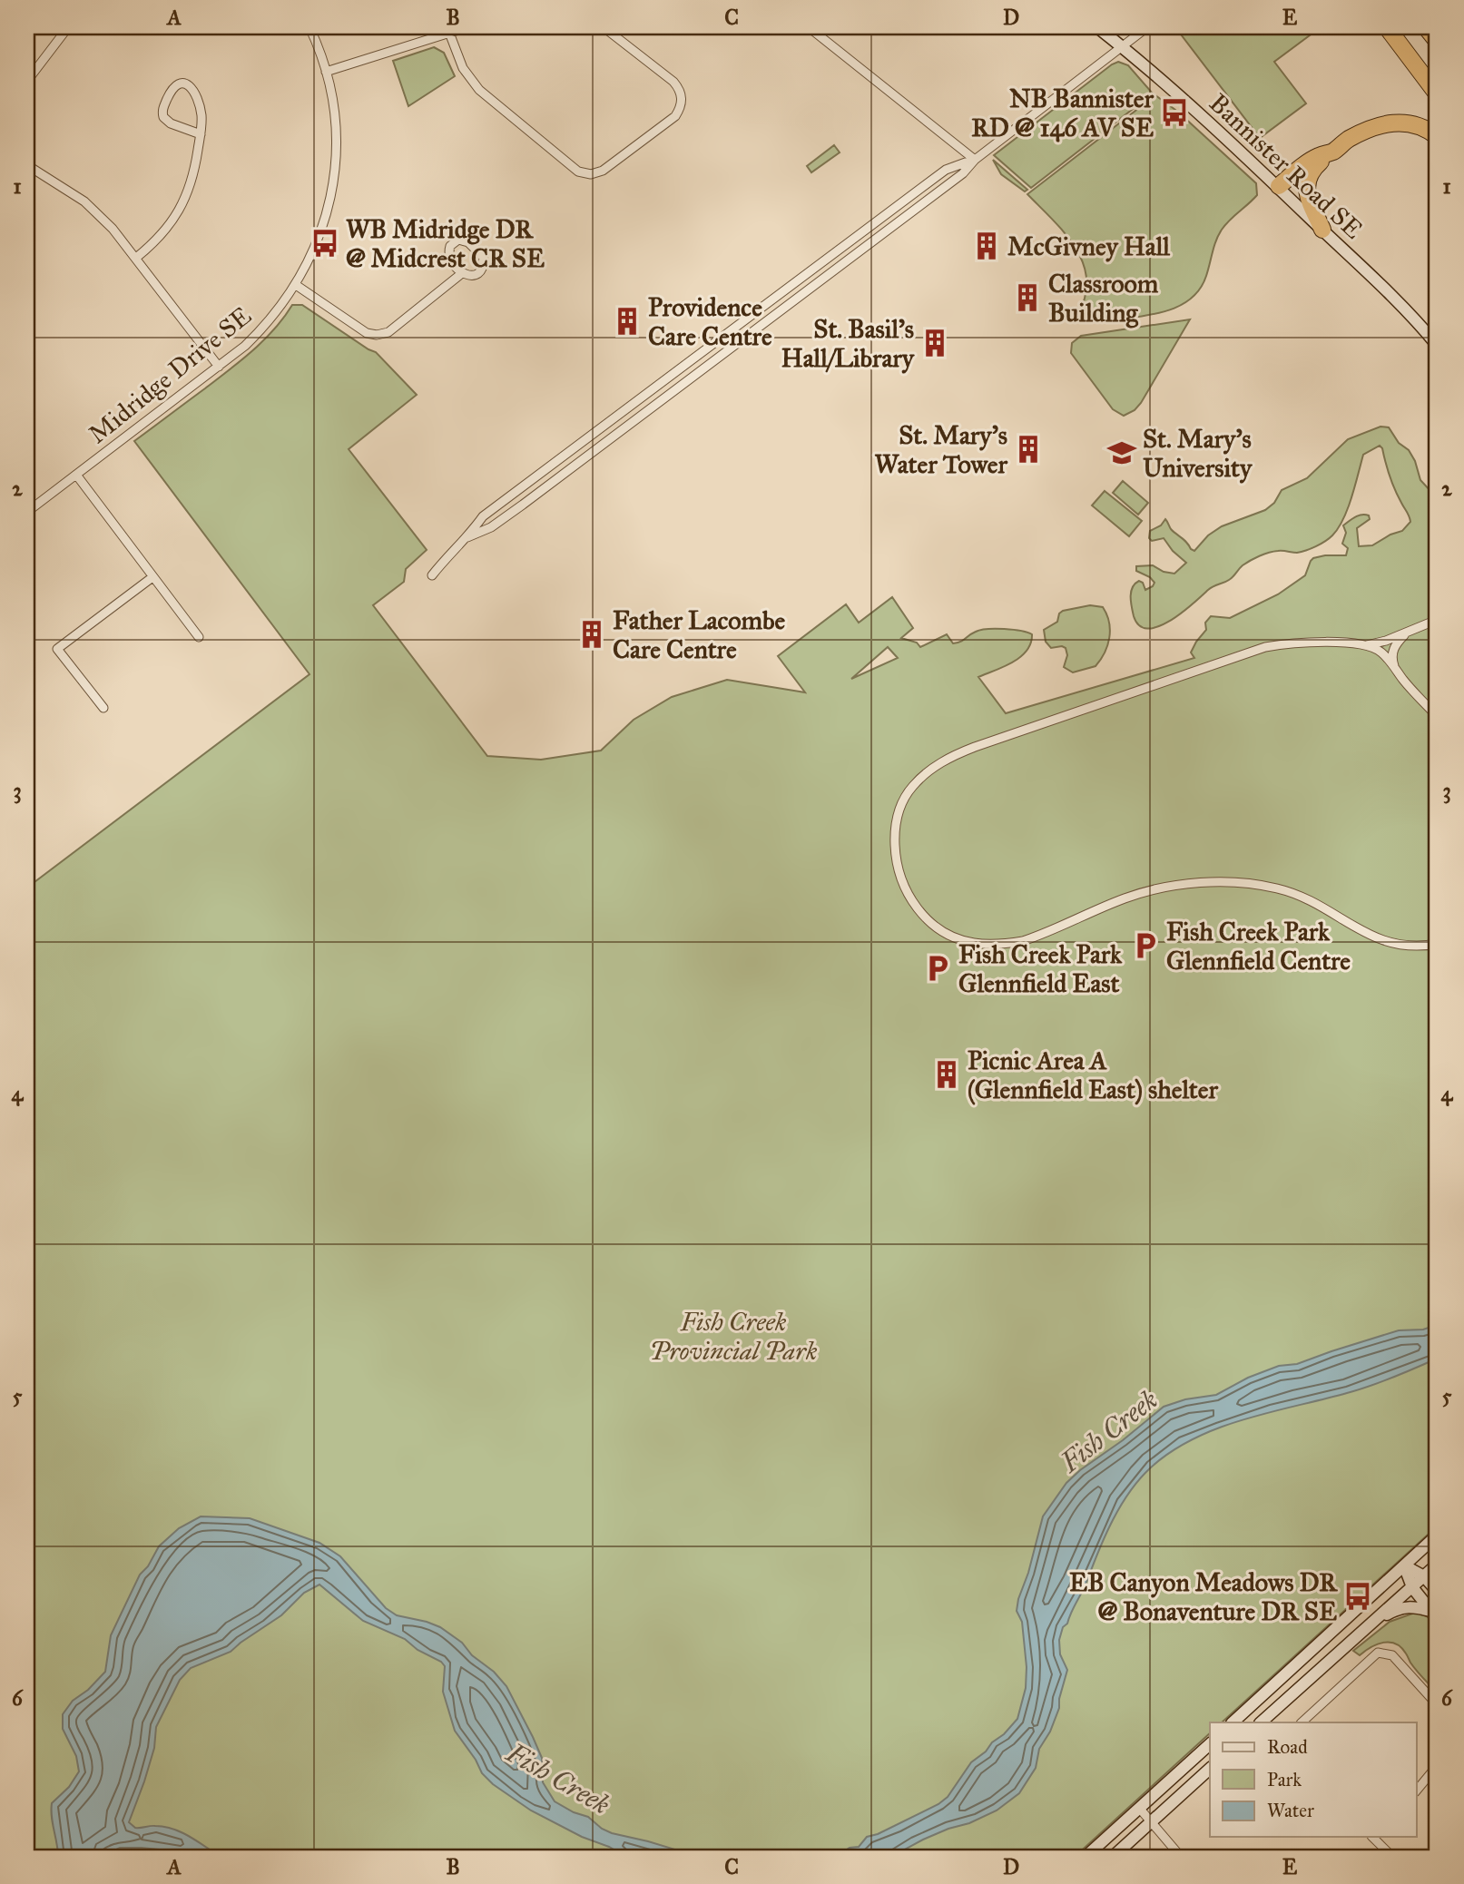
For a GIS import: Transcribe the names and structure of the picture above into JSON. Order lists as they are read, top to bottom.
{
  "streets": {
    "main road": ["Bannister Road SE"],
    "street": ["Midridge Drive SE"]
  },
  "water": ["Fish Creek"],
  "parks": ["Fish Creek Provincial Park"],
  "places": {
    "bus stop": ["NB Bannister RD @ 146 AV SE", "WB Midridge DR @ Midcrest CR SE", "EB Canyon Meadows DR @ Bonaventure DR SE"],
    "building": [
      "McGivney Hall",
      "Classroom Building",
      "Providence Care Centre",
      "St. Basil's Hall/Library",
      "St. Mary's Water Tower",
      "Father Lacombe Care Centre",
      "Picnic Area A (Glennfield East) shelter"
    ],
    "school or university": ["St. Mary's University"],
    "parking": ["Fish Creek Park Glennfield Centre", "Fish Creek Park Glennfield East"]
  },
  "legend": ["Road", "Park", "Water"],
  "grid": {
    "columns": [
      "A",
      "B",
      "C",
      "D",
      "E"
    ],
    "rows": [
      "1",
      "2",
      "3",
      "4",
      "5",
      "6"
    ]
  }
}
